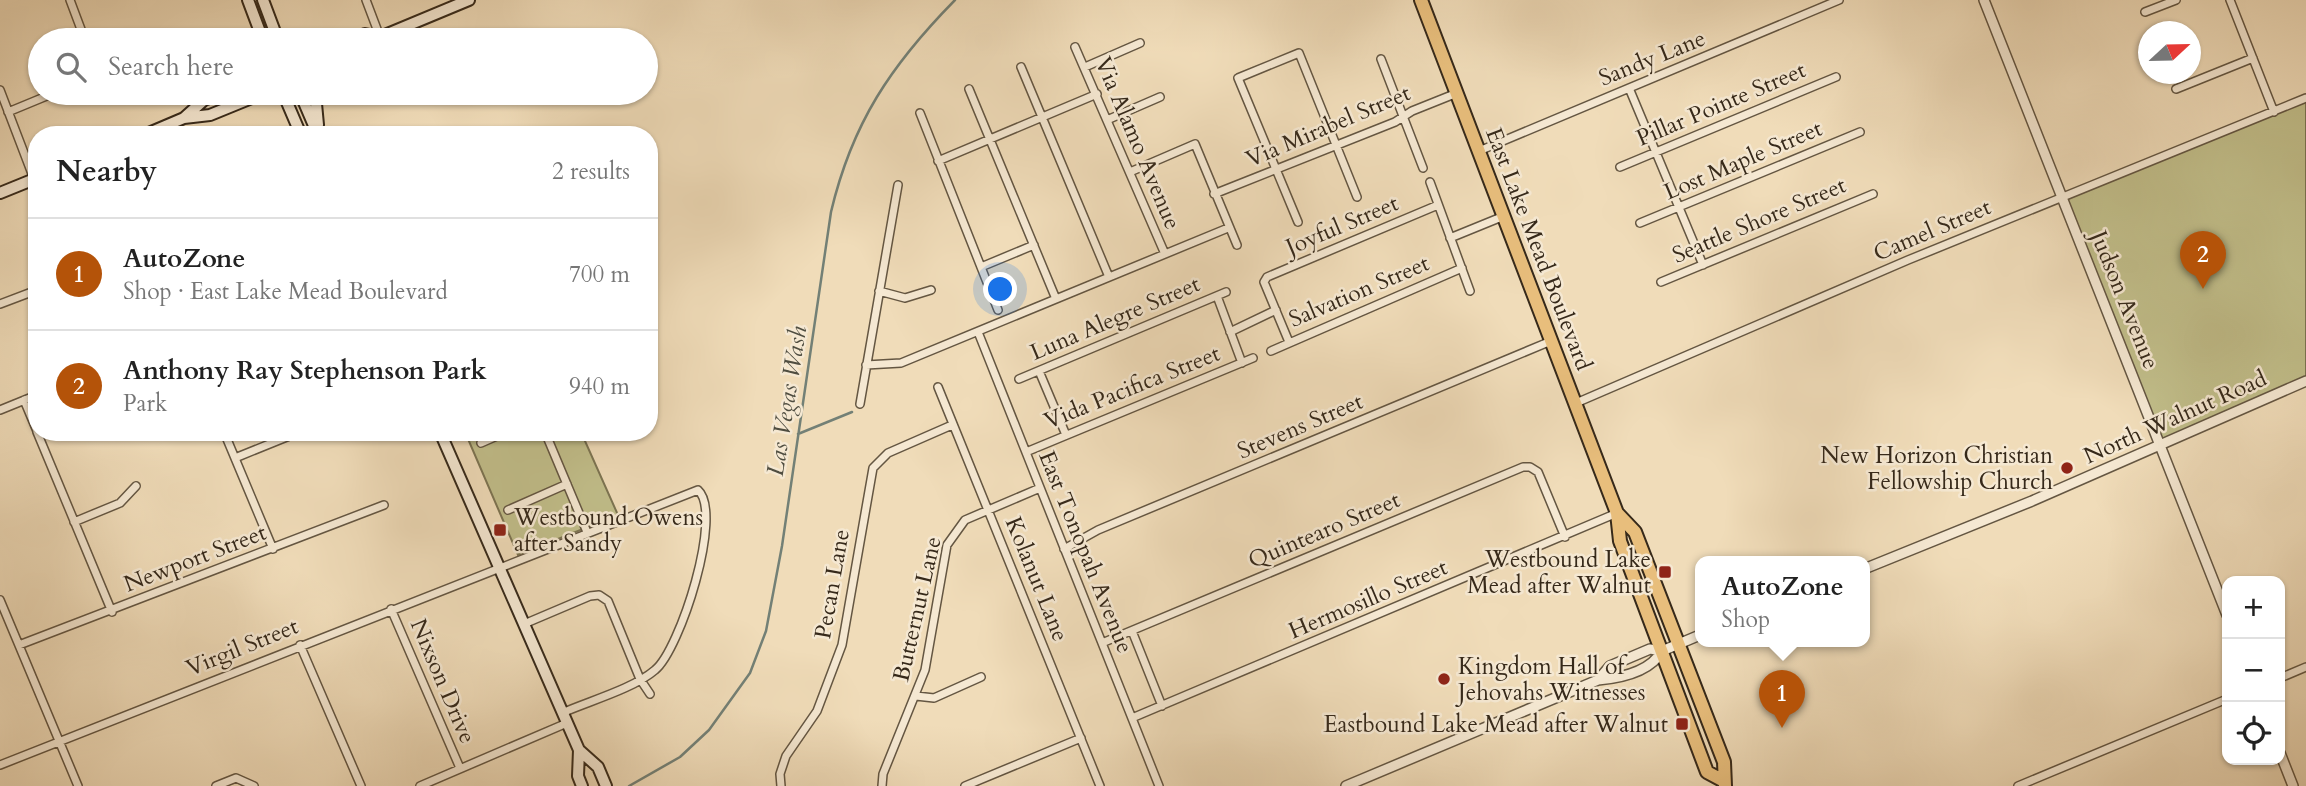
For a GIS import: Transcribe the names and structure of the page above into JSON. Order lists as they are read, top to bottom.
{
  "streets": {
    "main road": ["East Lake Mead Boulevard"],
    "street": [
      "Sandy Lane",
      "Pillar Pointe Street",
      "Via Mirabel Street",
      "Via Alamo Avenue",
      "Lost Maple Street",
      "Seattle Shore Street",
      "Joyful Street",
      "Camel Street",
      "Salvation Street",
      "Judson Avenue",
      "Luna Alegre Street",
      "Vida Pacifica Street",
      "North Walnut Road",
      "Stevens Street",
      "Quintearo Street",
      "East Tonopah Avenue",
      "Newport Street",
      "Kolanut Lane",
      "Pecan Lane",
      "Hermosillo Street",
      "Butternut Lane",
      "Virgil Street",
      "Nixson Drive"
    ]
  },
  "crossings": [
    ["Sandy Lane", "East Lake Mead Boulevard"],
    ["Via Mirabel Street", "East Lake Mead Boulevard"],
    ["Camel Street", "East Lake Mead Boulevard"],
    ["Camel Street", "Judson Avenue"],
    ["East Lake Mead Boulevard", "Stevens Street"],
    ["East Lake Mead Boulevard", "Hermosillo Street"],
    ["Judson Avenue", "North Walnut Road"],
    ["Vida Pacifica Street", "East Tonopah Avenue"],
    ["Stevens Street", "East Tonopah Avenue"],
    ["Quintearo Street", "East Tonopah Avenue"],
    ["Quintearo Street", "Hermosillo Street"],
    ["East Tonopah Avenue", "Hermosillo Street"],
    ["East Tonopah Avenue", "Butternut Lane"],
    ["Kolanut Lane", "Pecan Lane"],
    ["Kolanut Lane", "Butternut Lane"],
    ["Virgil Street", "Nixson Drive"]
  ],
  "water": ["Las Vegas Wash"],
  "places": {
    "other": ["New Horizon Christian Fellowship Church", "Kingdom Hall of Jehovahs Witnesses"],
    "transit": ["Westbound Owens after Sandy", "Westbound Lake Mead after Walnut", "Eastbound Lake Mead after Walnut"]
  },
  "north": "right",
  "page": {
    "search": "Search here",
    "heading": ["Nearby", "2 results"],
    "list": [
      {
        "mark": "1",
        "name": "AutoZone",
        "note": "Shop · East Lake Mead Boulevard",
        "value": "700 m"
      },
      {
        "mark": "2",
        "name": "Anthony Ray Stephenson Park",
        "note": "Park",
        "value": "940 m"
      }
    ],
    "pins": ["2", "1"],
    "popup": ["AutoZone", "Shop"],
    "map_buttons": ["+", "−"]
  }
}
